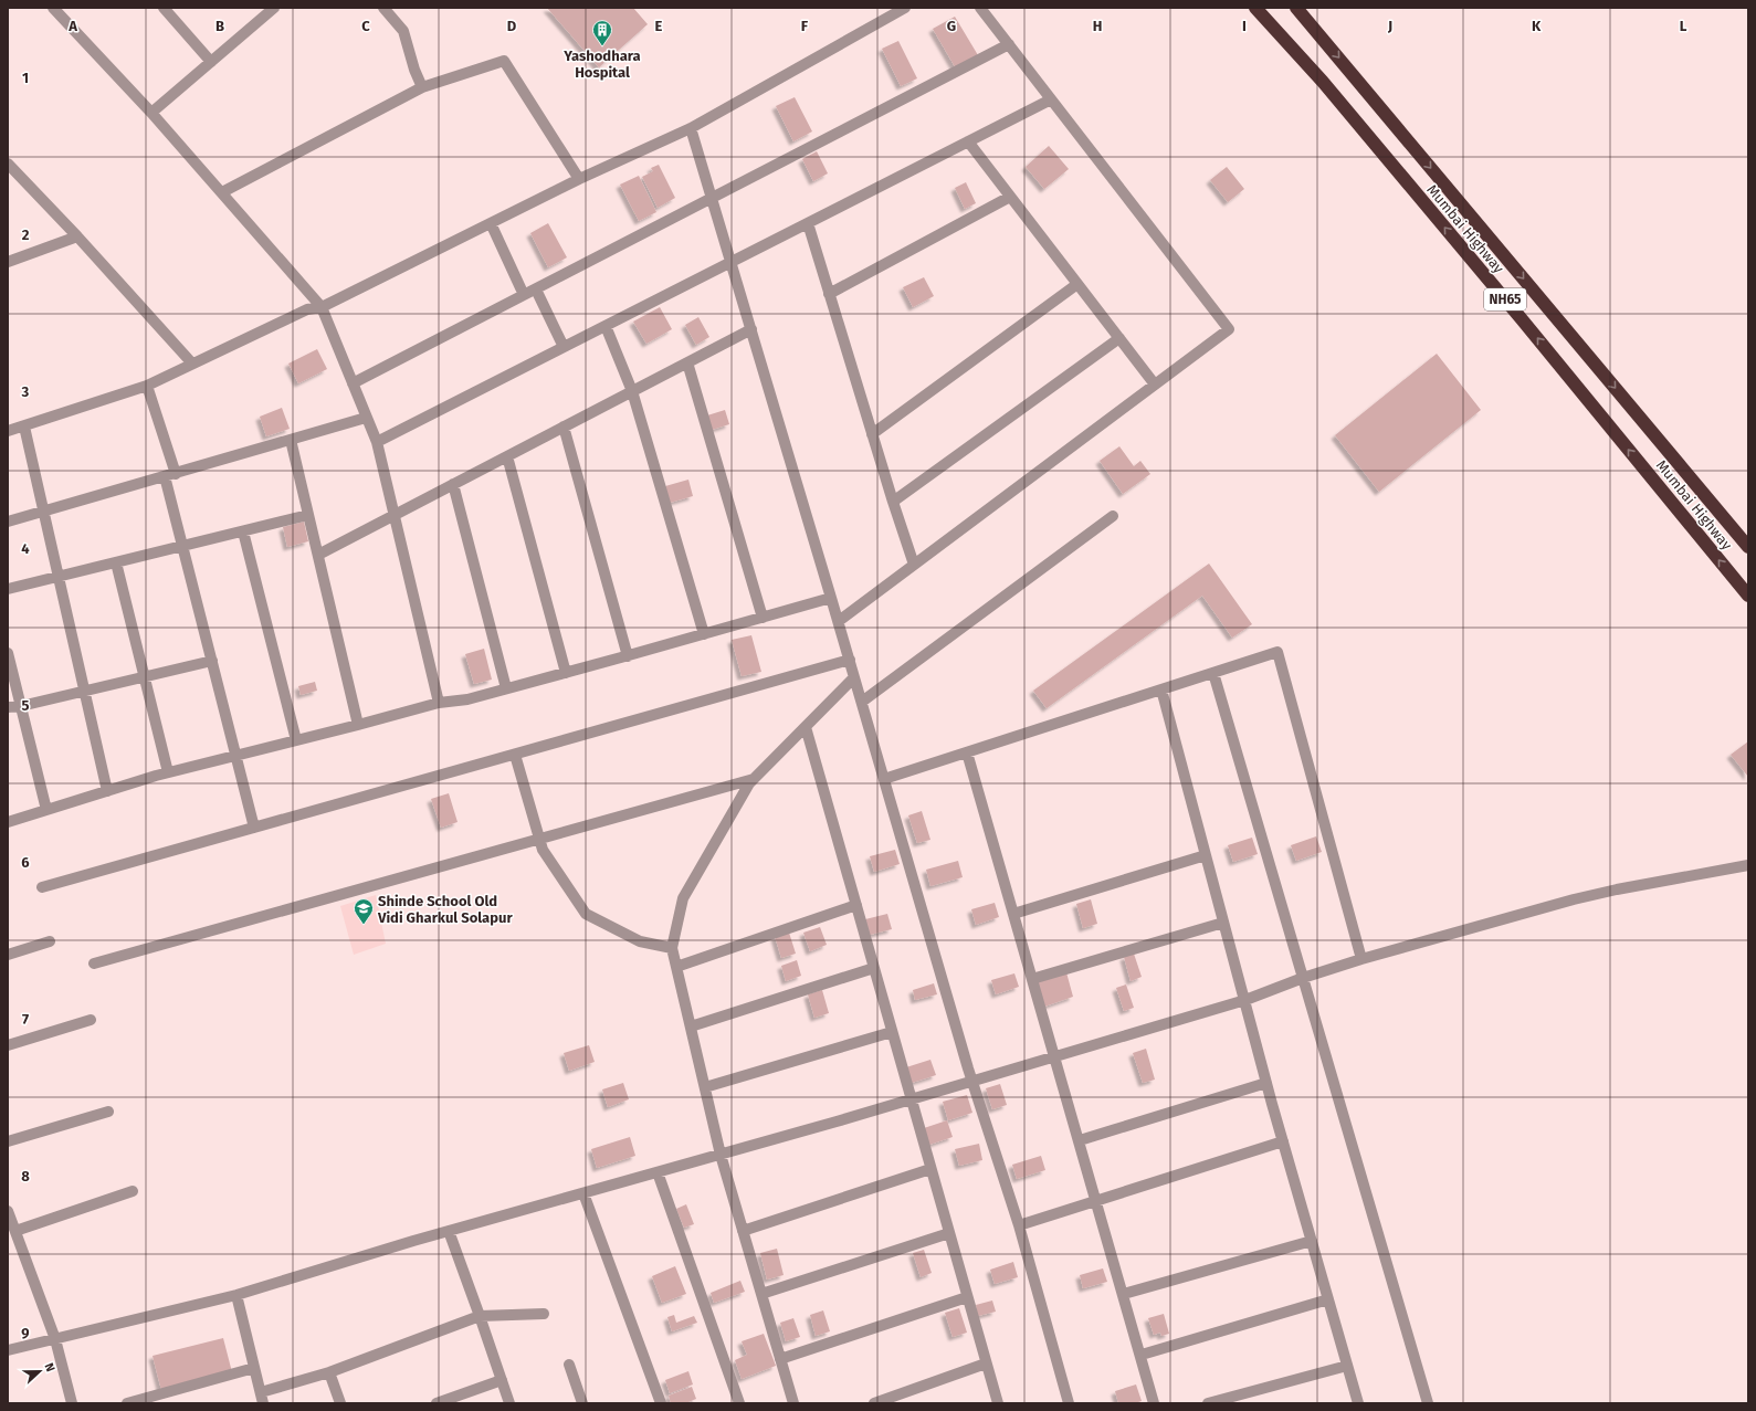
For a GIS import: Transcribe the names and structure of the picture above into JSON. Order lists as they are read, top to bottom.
{
  "streets": {
    "highway": ["Mumbai Highway", "NH65"]
  },
  "places": {
    "building": ["Yashodhara Hospital"],
    "school or university": ["Shinde School Old Vidi Gharkul Solapur"]
  },
  "north": "right",
  "grid": {
    "columns": [
      "A",
      "B",
      "C",
      "D",
      "E",
      "F",
      "G",
      "H",
      "I",
      "J",
      "K",
      "L"
    ],
    "rows": [
      "1",
      "2",
      "3",
      "4",
      "5",
      "6",
      "7",
      "8",
      "9"
    ]
  }
}
